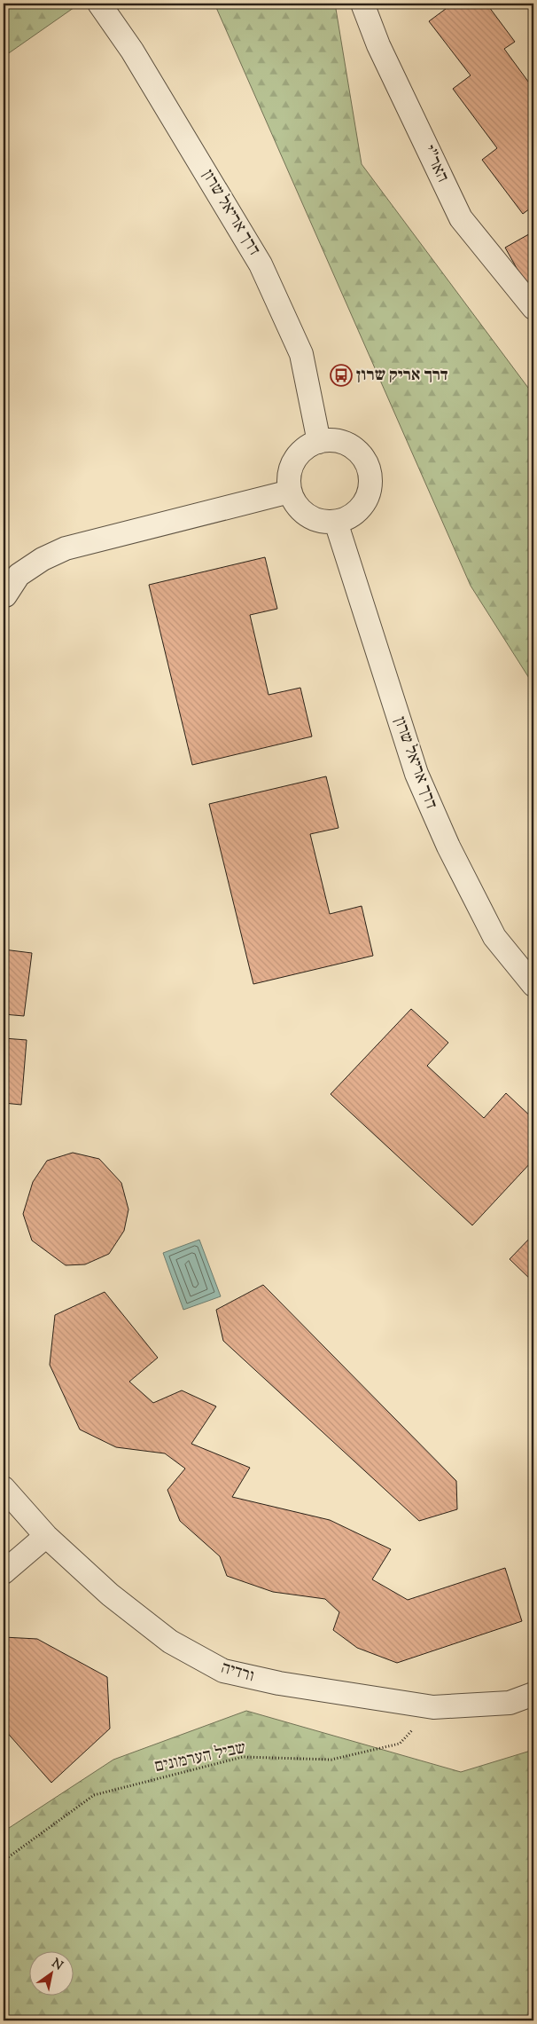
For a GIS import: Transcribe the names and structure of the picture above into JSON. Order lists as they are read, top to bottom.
{
  "streets": {
    "street": ["האר\"י", "דרך אריאל שרון", "ורדיה"],
    "path": ["שביל הערמונים"]
  },
  "crossings": [
    ["ורדיה", "שביל הערמונים"]
  ],
  "places": {
    "bus stop": ["דרך אריק שרון"]
  },
  "north": "top right"
}
